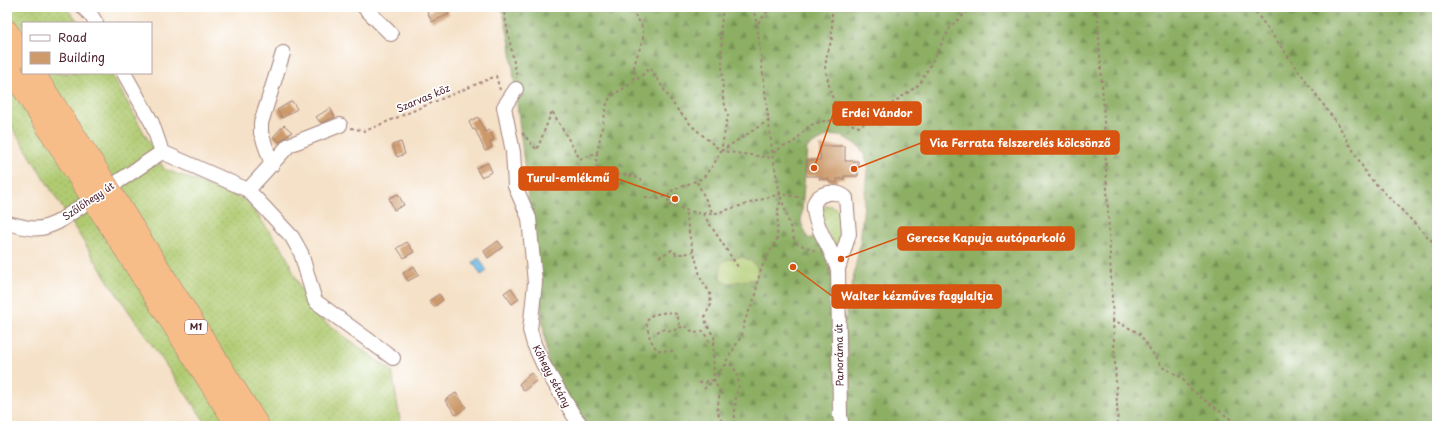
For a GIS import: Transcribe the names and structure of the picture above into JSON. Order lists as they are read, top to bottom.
{
  "streets": {
    "highway": ["M1"],
    "street": ["Szőlőhegy út", "Panoráma út", "Kőhegy sétány"],
    "path": ["Szarvas köz"]
  },
  "places": [
    "Erdei Vándor",
    "Via Ferrata felszerelés kölcsönző",
    "Turul-emlékmű",
    "Gerecse Kapuja autóparkoló",
    "Walter kézműves fagylaltja"
  ],
  "legend": ["Road", "Building"]
}
